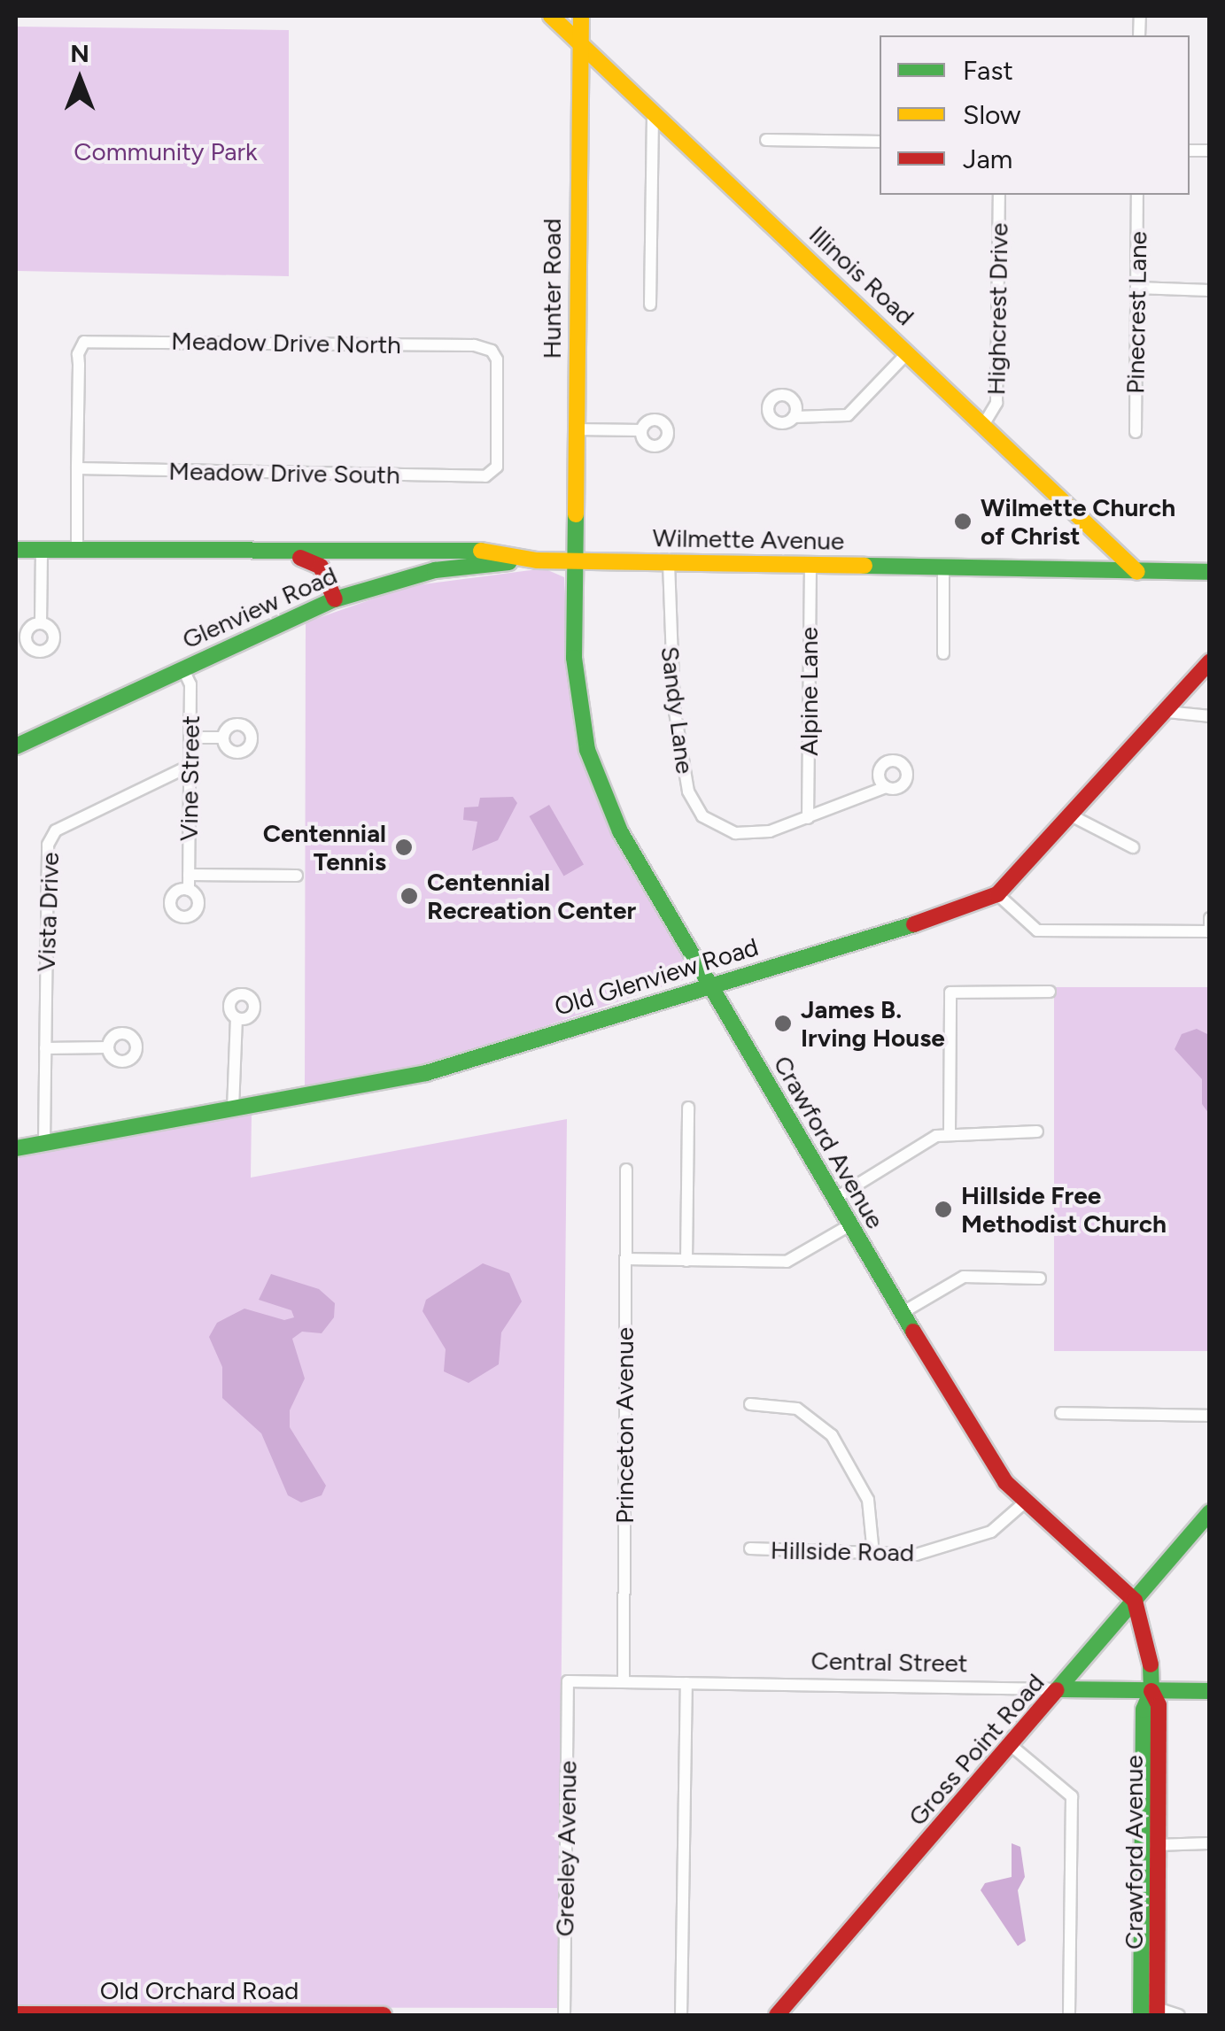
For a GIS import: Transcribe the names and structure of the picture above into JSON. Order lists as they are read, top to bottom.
{
  "streets": {
    "main road": [
      "Illinois Road",
      "Hunter Road",
      "Wilmette Avenue",
      "Glenview Road",
      "Old Glenview Road",
      "Crawford Avenue",
      "Central Street",
      "Gross Point Road",
      "Old Orchard Road"
    ],
    "street": [
      "Highcrest Drive",
      "Pinecrest Lane",
      "Meadow Drive North",
      "Meadow Drive South",
      "Alpine Lane",
      "Sandy Lane",
      "Vine Street",
      "Vista Drive",
      "Princeton Avenue",
      "Hillside Road",
      "Greeley Avenue"
    ]
  },
  "crossings": [
    ["Illinois Road", "Hunter Road"],
    ["Illinois Road", "Highcrest Drive"],
    ["Illinois Road", "Wilmette Avenue"],
    ["Hunter Road", "Wilmette Avenue"],
    ["Hunter Road", "Crawford Avenue"],
    ["Meadow Drive North", "Meadow Drive South"],
    ["Wilmette Avenue", "Glenview Road"],
    ["Wilmette Avenue", "Alpine Lane"],
    ["Wilmette Avenue", "Sandy Lane"],
    ["Wilmette Avenue", "Crawford Avenue"],
    ["Glenview Road", "Vine Street"],
    ["Alpine Lane", "Sandy Lane"],
    ["Vine Street", "Vista Drive"],
    ["Vista Drive", "Old Glenview Road"],
    ["Old Glenview Road", "Crawford Avenue"],
    ["Crawford Avenue", "Hillside Road"],
    ["Crawford Avenue", "Central Street"],
    ["Crawford Avenue", "Gross Point Road"],
    ["Princeton Avenue", "Central Street"],
    ["Central Street", "Gross Point Road"],
    ["Central Street", "Greeley Avenue"]
  ],
  "parks": ["Community Park"],
  "places": [
    "Wilmette Church of Christ",
    "Centennial Tennis",
    "Centennial Recreation Center",
    "James B. Irving House",
    "Hillside Free Methodist Church"
  ],
  "legend": ["Fast", "Slow", "Jam"],
  "north": "top"
}
